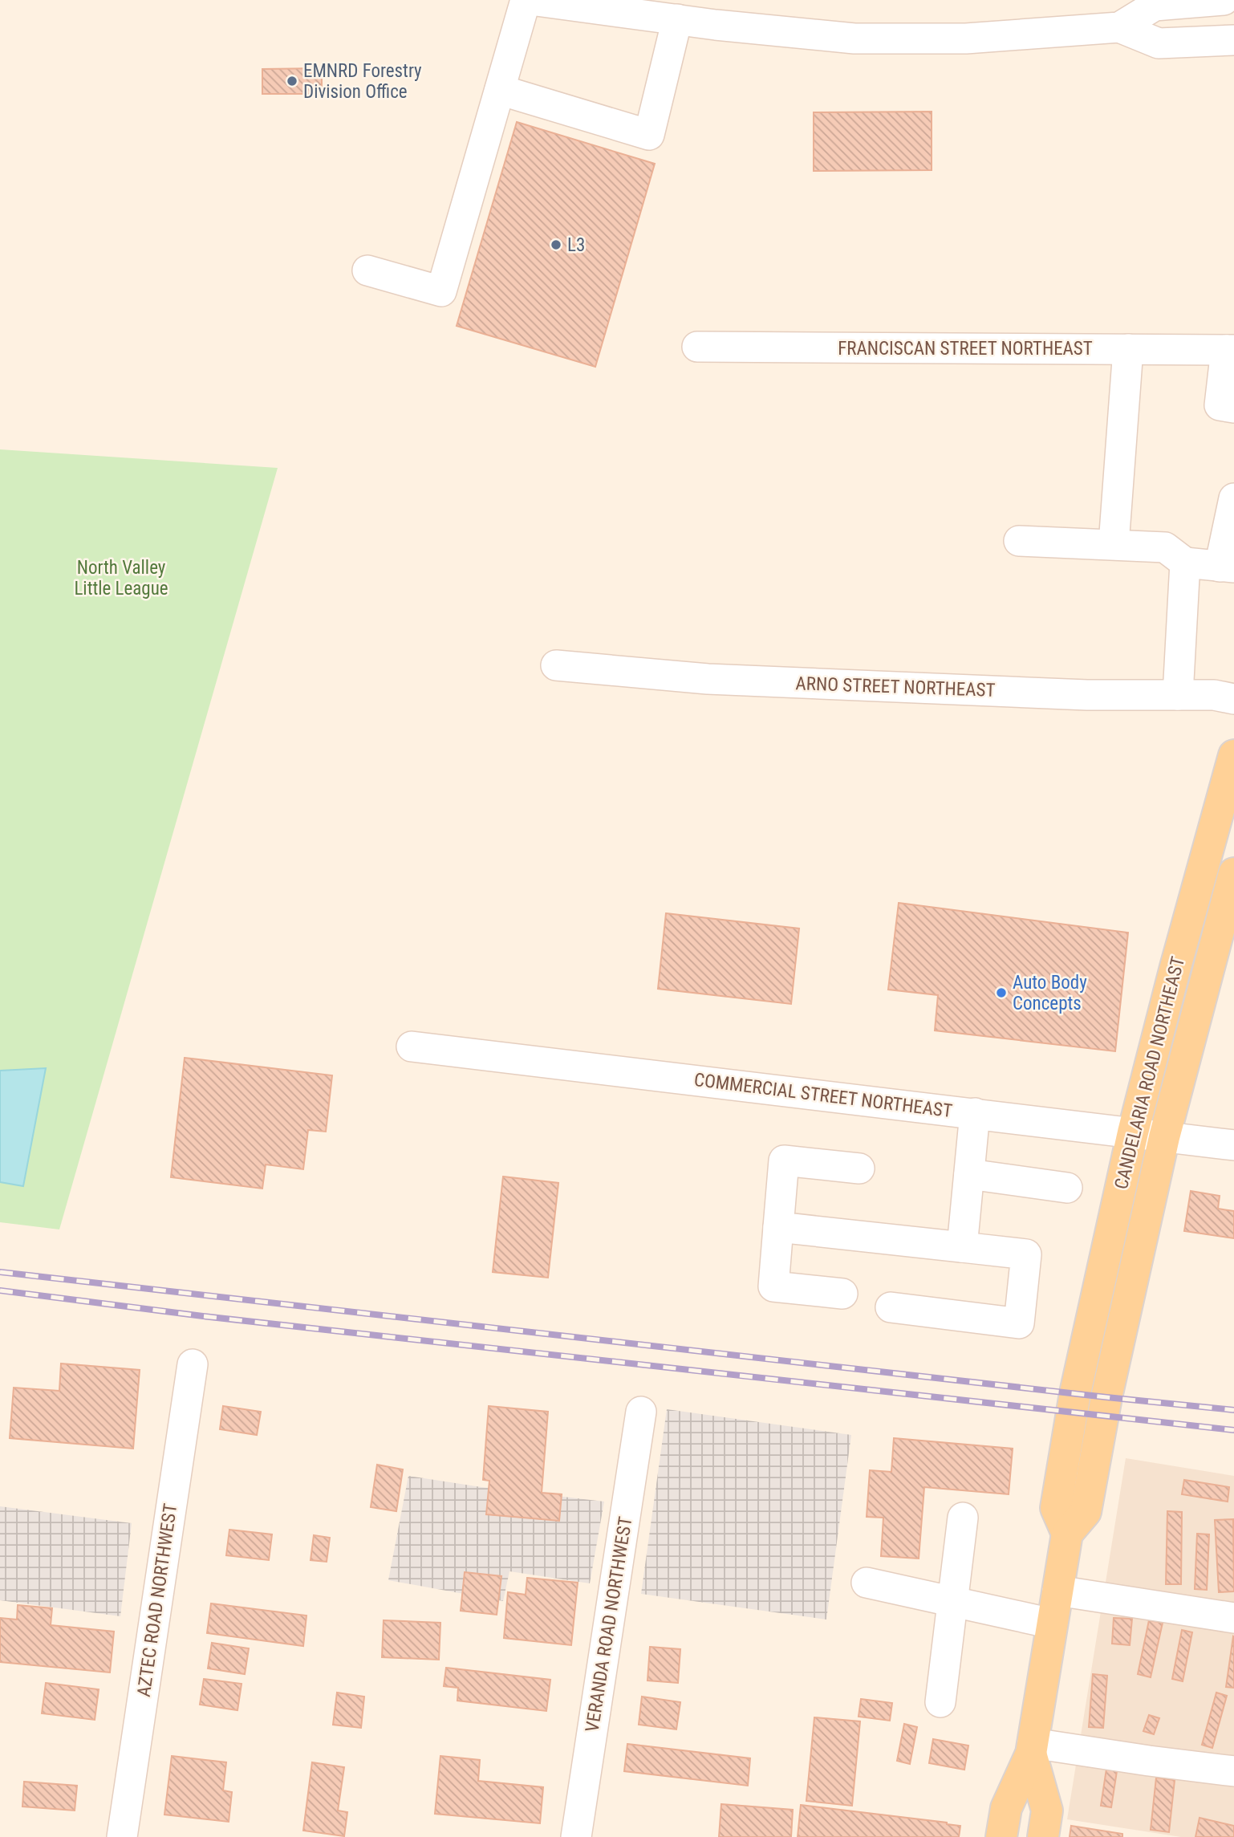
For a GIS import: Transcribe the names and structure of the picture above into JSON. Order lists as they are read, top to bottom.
{
  "streets": {
    "main road": ["CANDELARIA ROAD NORTHEAST"],
    "street": [
      "FRANCISCAN STREET NORTHEAST",
      "ARNO STREET NORTHEAST",
      "COMMERCIAL STREET NORTHEAST",
      "AZTEC ROAD NORTHWEST",
      "VERANDA ROAD NORTHWEST"
    ]
  },
  "crossings": [
    ["CANDELARIA ROAD NORTHEAST", "COMMERCIAL STREET NORTHEAST"]
  ],
  "parks": ["North Valley Little League"],
  "places": ["EMNRD Forestry Division Office", "L3", "Auto Body Concepts"]
}
